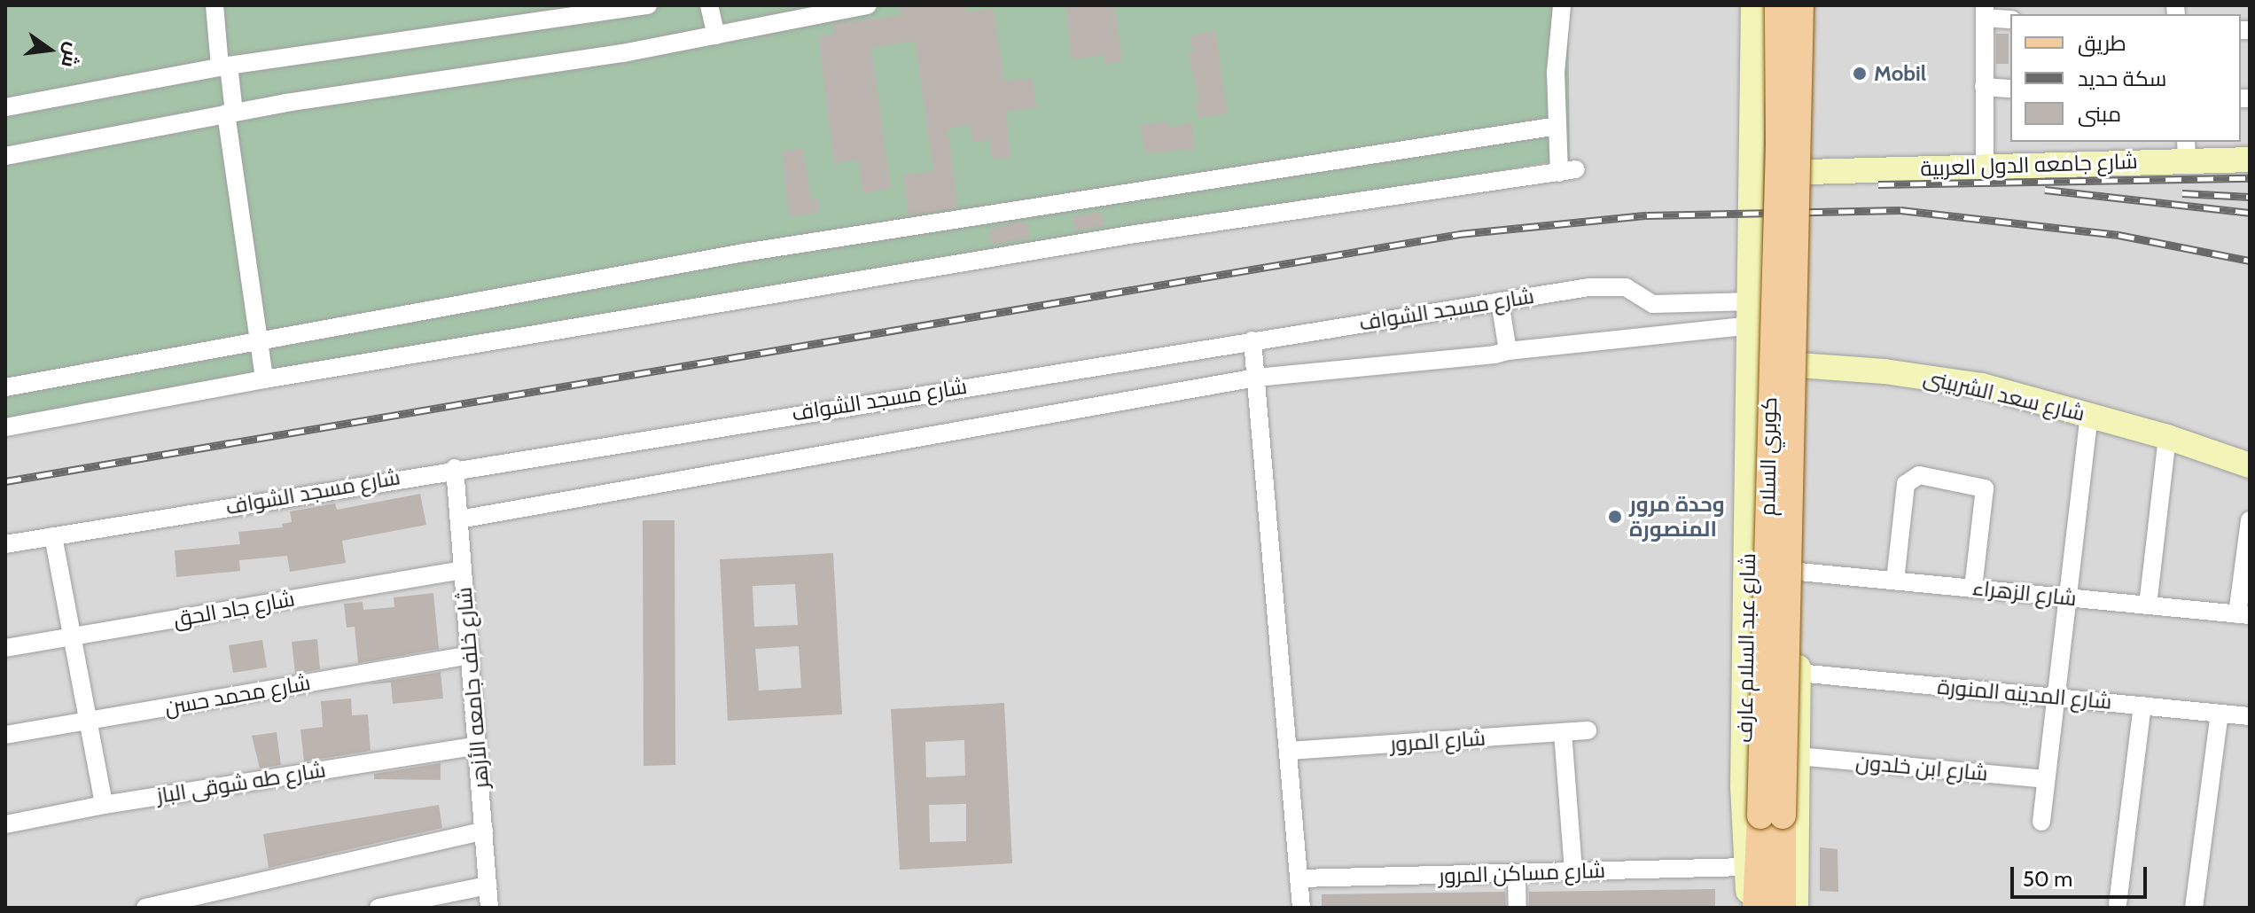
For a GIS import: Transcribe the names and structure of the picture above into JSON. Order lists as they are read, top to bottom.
{
  "streets": {
    "main road": [
      "شارع جامعه الدول العربية",
      "شارع سعد الشربينى",
      "كوبري السلام",
      "شارع عبد السلام عارف"
    ],
    "street": [
      "شارع مسجد الشواف",
      "شارع الزهراء",
      "شارع جاد الحق",
      "شارع خلف جامعه الأزهر",
      "شارع المدينه المنورة",
      "شارع محمد حسن",
      "شارع المرور",
      "شارع ابن خلدون",
      "شارع طه شوقى الباز",
      "شارع مساكن المرور"
    ]
  },
  "crossings": [
    ["شارع مسجد الشواف", "شارع عبد السلام عارف"],
    ["شارع مسجد الشواف", "شارع خلف جامعه الأزهر"],
    ["شارع سعد الشربينى", "شارع عبد السلام عارف"],
    ["شارع جاد الحق", "شارع خلف جامعه الأزهر"],
    ["شارع عبد السلام عارف", "شارع مساكن المرور"],
    ["شارع خلف جامعه الأزهر", "شارع محمد حسن"],
    ["شارع خلف جامعه الأزهر", "شارع طه شوقى الباز"]
  ],
  "places": ["Mobil", "وحدة مرور المنصورة"],
  "legend": ["طريق", "سكة حديد", "مبنى"],
  "scale_bar": "50 m",
  "north": "right"
}
